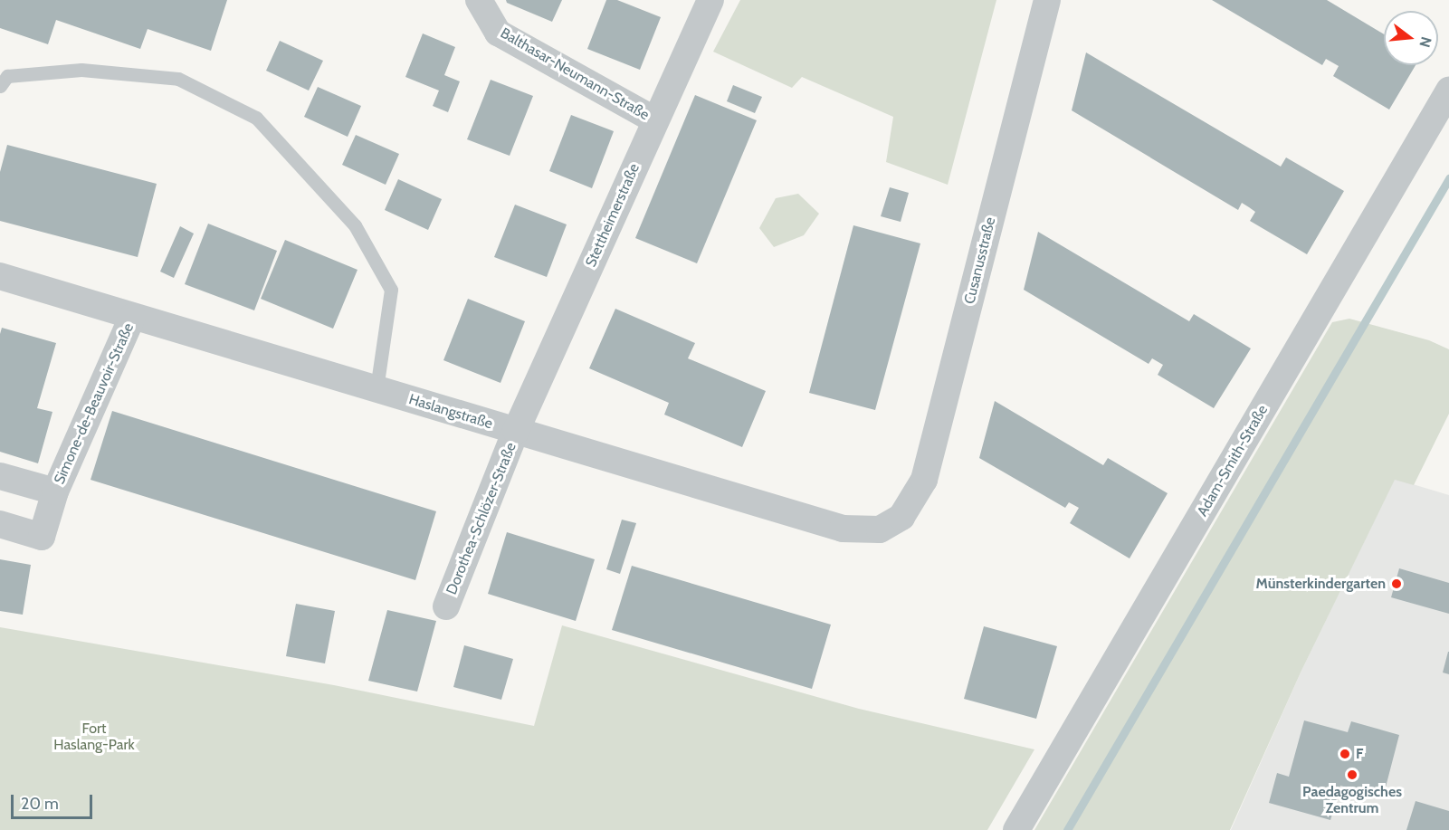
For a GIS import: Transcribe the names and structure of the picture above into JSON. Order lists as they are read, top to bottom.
{
  "streets": {
    "street": [
      "Balthasar-Neumann-Straße",
      "Stettheimerstraße",
      "Cusanusstraße",
      "Simone-de-Beauvoir-Straße",
      "Haslangstraße",
      "Adam-Smith-Straße",
      "Dorothea-Schlözer-Straße"
    ]
  },
  "crossings": [
    ["Balthasar-Neumann-Straße", "Stettheimerstraße"],
    ["Stettheimerstraße", "Haslangstraße"],
    ["Stettheimerstraße", "Dorothea-Schlözer-Straße"],
    ["Cusanusstraße", "Haslangstraße"],
    ["Simone-de-Beauvoir-Straße", "Haslangstraße"],
    ["Haslangstraße", "Dorothea-Schlözer-Straße"]
  ],
  "parks": ["Fort Haslang-Park"],
  "places": ["Münsterkindergarten", "F", "Paedagogisches Zentrum"],
  "scale_bar": "20 m",
  "north": "right"
}
